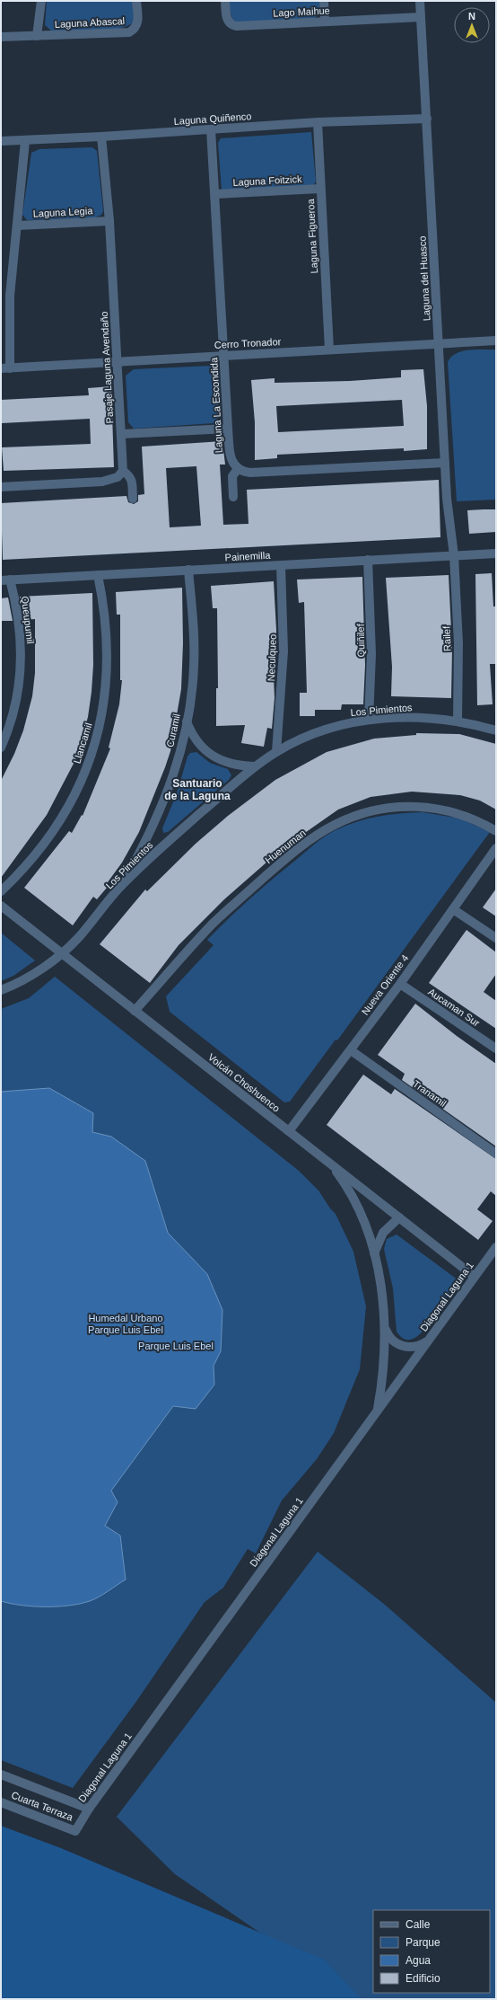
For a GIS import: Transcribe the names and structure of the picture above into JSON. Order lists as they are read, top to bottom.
{
  "streets": {
    "street": [
      "Lago Maihue",
      "Laguna Abascal",
      "Laguna Quiñenco",
      "Laguna Foitzick",
      "Laguna Legia",
      "Laguna Figueroa",
      "Laguna del Huasco",
      "Cerro Tronador",
      "Pasaje Laguna Avendaño",
      "Laguna La Escondida",
      "Painemilla",
      "Queupumil",
      "Railef",
      "Quiñilef",
      "Neculqueo",
      "Los Pimientos",
      "Curamil",
      "Llancamil",
      "Huenuman",
      "Nueva Oriente 4",
      "Aucaman Sur",
      "Volcán Choshuenco",
      "Tranamil",
      "Diagonal Laguna 1",
      "Cuarta Terraza"
    ]
  },
  "crossings": [
    ["Lago Maihue", "Laguna del Huasco"],
    ["Laguna Quiñenco", "Laguna Figueroa"],
    ["Laguna Quiñenco", "Laguna del Huasco"],
    ["Laguna Quiñenco", "Pasaje Laguna Avendaño"],
    ["Laguna Quiñenco", "Laguna La Escondida"],
    ["Laguna Foitzick", "Laguna Figueroa"],
    ["Laguna Foitzick", "Laguna La Escondida"],
    ["Laguna Legia", "Pasaje Laguna Avendaño"],
    ["Laguna Figueroa", "Cerro Tronador"],
    ["Laguna del Huasco", "Cerro Tronador"],
    ["Laguna del Huasco", "Painemilla"],
    ["Laguna del Huasco", "Railef"],
    ["Cerro Tronador", "Pasaje Laguna Avendaño"],
    ["Cerro Tronador", "Laguna La Escondida"],
    ["Painemilla", "Queupumil"],
    ["Painemilla", "Railef"],
    ["Painemilla", "Quiñilef"],
    ["Painemilla", "Neculqueo"],
    ["Painemilla", "Curamil"],
    ["Painemilla", "Llancamil"],
    ["Railef", "Los Pimientos"],
    ["Quiñilef", "Los Pimientos"],
    ["Neculqueo", "Los Pimientos"],
    ["Los Pimientos", "Curamil"],
    ["Los Pimientos", "Volcán Choshuenco"],
    ["Huenuman", "Volcán Choshuenco"],
    ["Nueva Oriente 4", "Aucaman Sur"],
    ["Nueva Oriente 4", "Volcán Choshuenco"],
    ["Nueva Oriente 4", "Tranamil"],
    ["Volcán Choshuenco", "Diagonal Laguna 1"],
    ["Diagonal Laguna 1", "Cuarta Terraza"]
  ],
  "districts": ["Santuario de la Laguna"],
  "parks": ["Humedal Urbano Parque Luis Ebel", "Parque Luis Ebel"],
  "legend": [
    "Calle",
    "Parque",
    "Agua",
    "Edificio"
  ],
  "north": "top"
}
